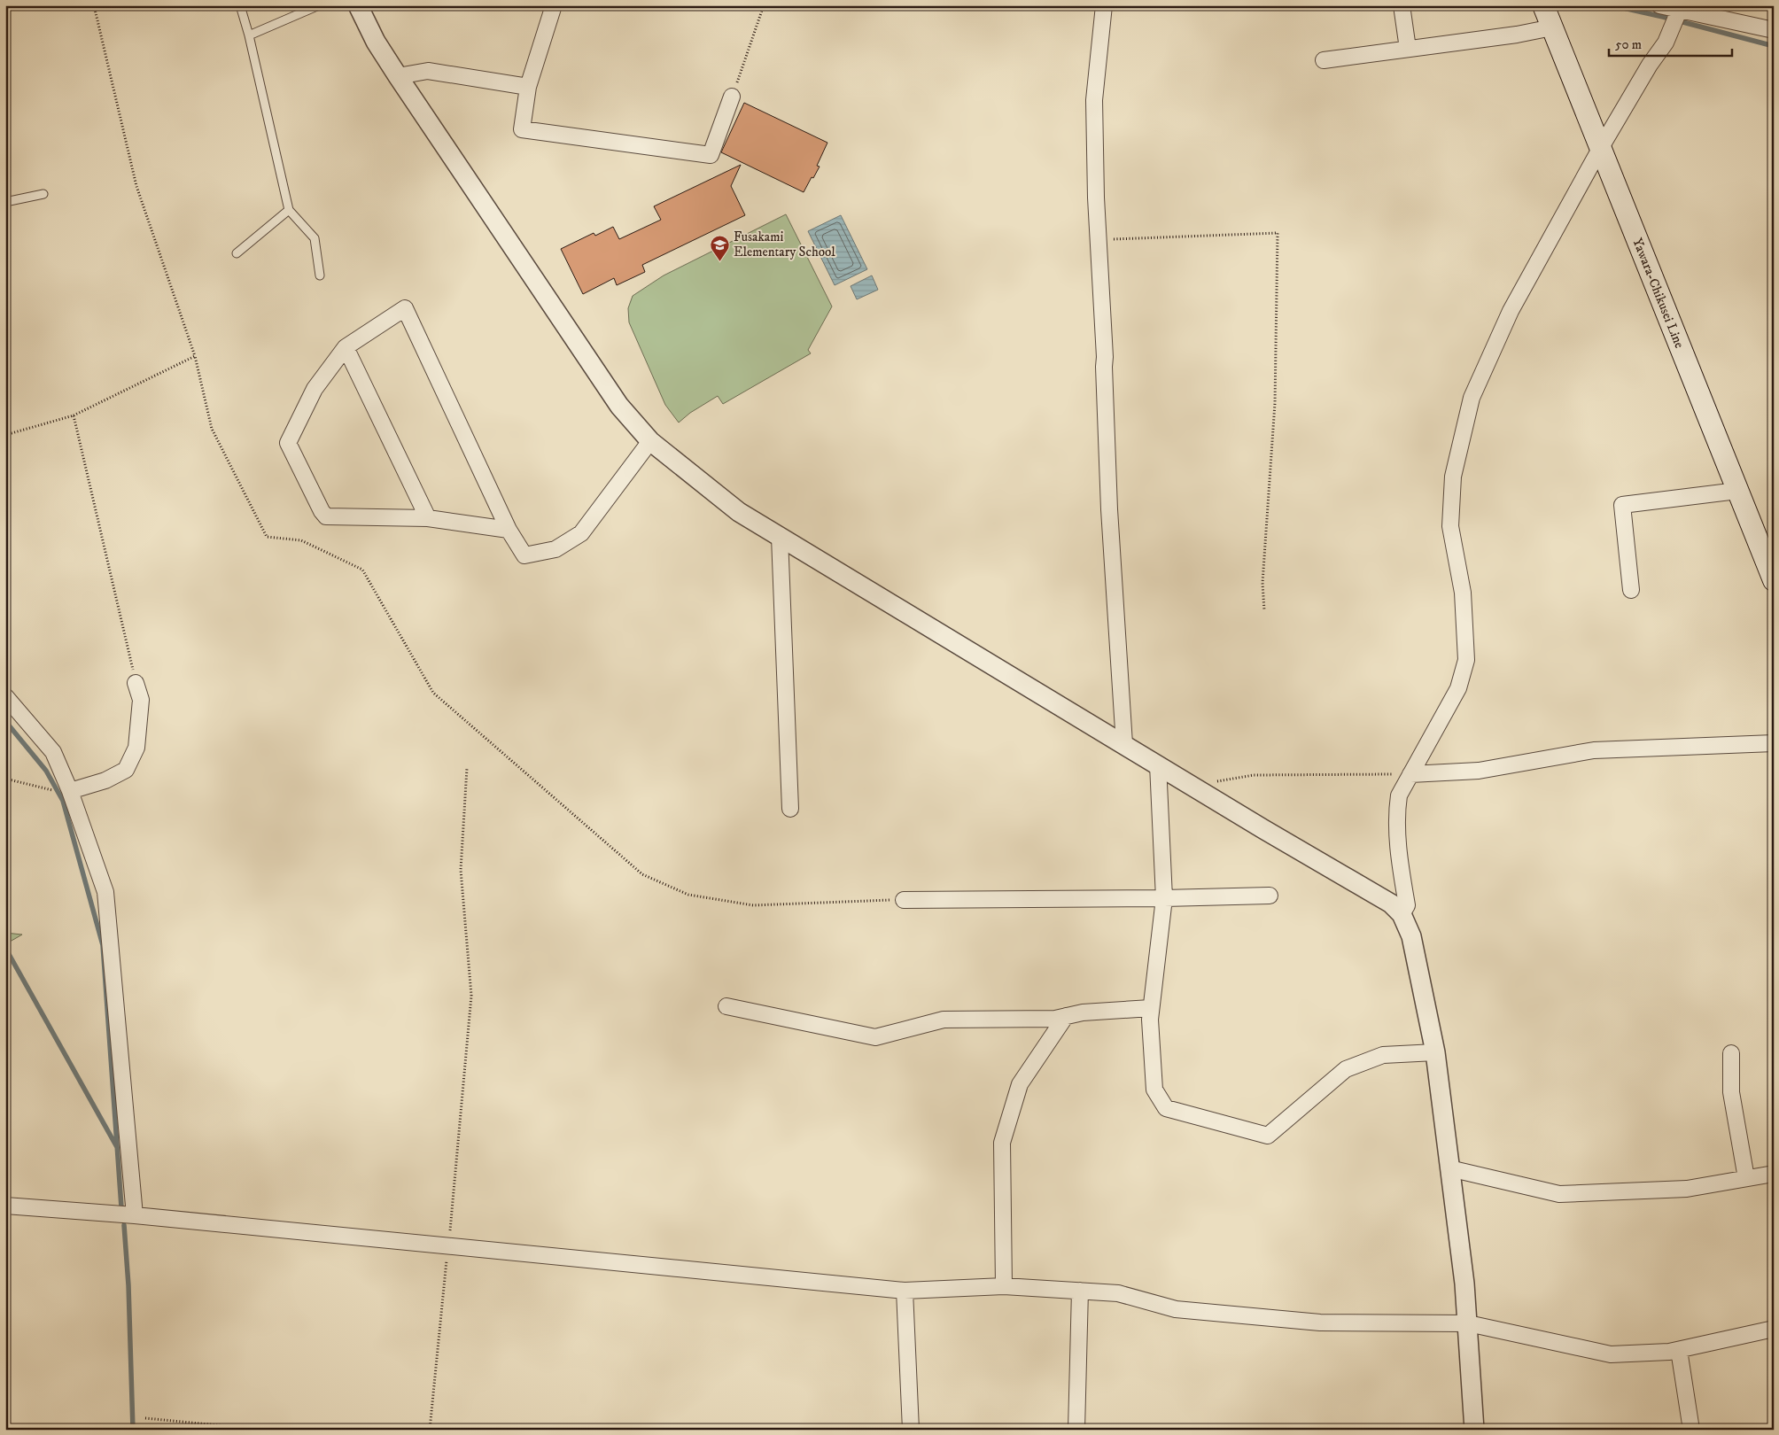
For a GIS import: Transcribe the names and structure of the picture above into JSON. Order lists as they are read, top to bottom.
{
  "streets": {
    "main road": ["Yawara-Chikusei Line"]
  },
  "places": {
    "school or university": ["Fusakami Elementary School"]
  },
  "scale_bar": "50 m"
}
